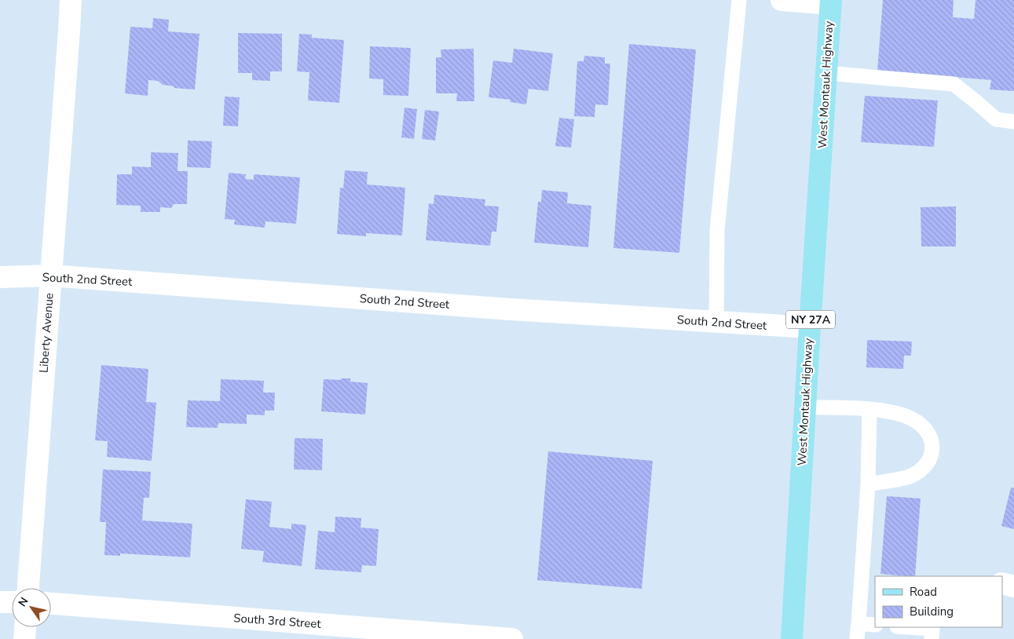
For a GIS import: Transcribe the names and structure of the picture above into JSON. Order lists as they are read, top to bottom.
{
  "streets": {
    "main road": ["West Montauk Highway", "NY 27A"],
    "street": ["South 2nd Street", "Liberty Avenue", "South 3rd Street"]
  },
  "crossings": [
    ["West Montauk Highway", "South 2nd Street"],
    ["South 2nd Street", "Liberty Avenue"]
  ],
  "legend": ["Road", "Building"],
  "north": "top left"
}
